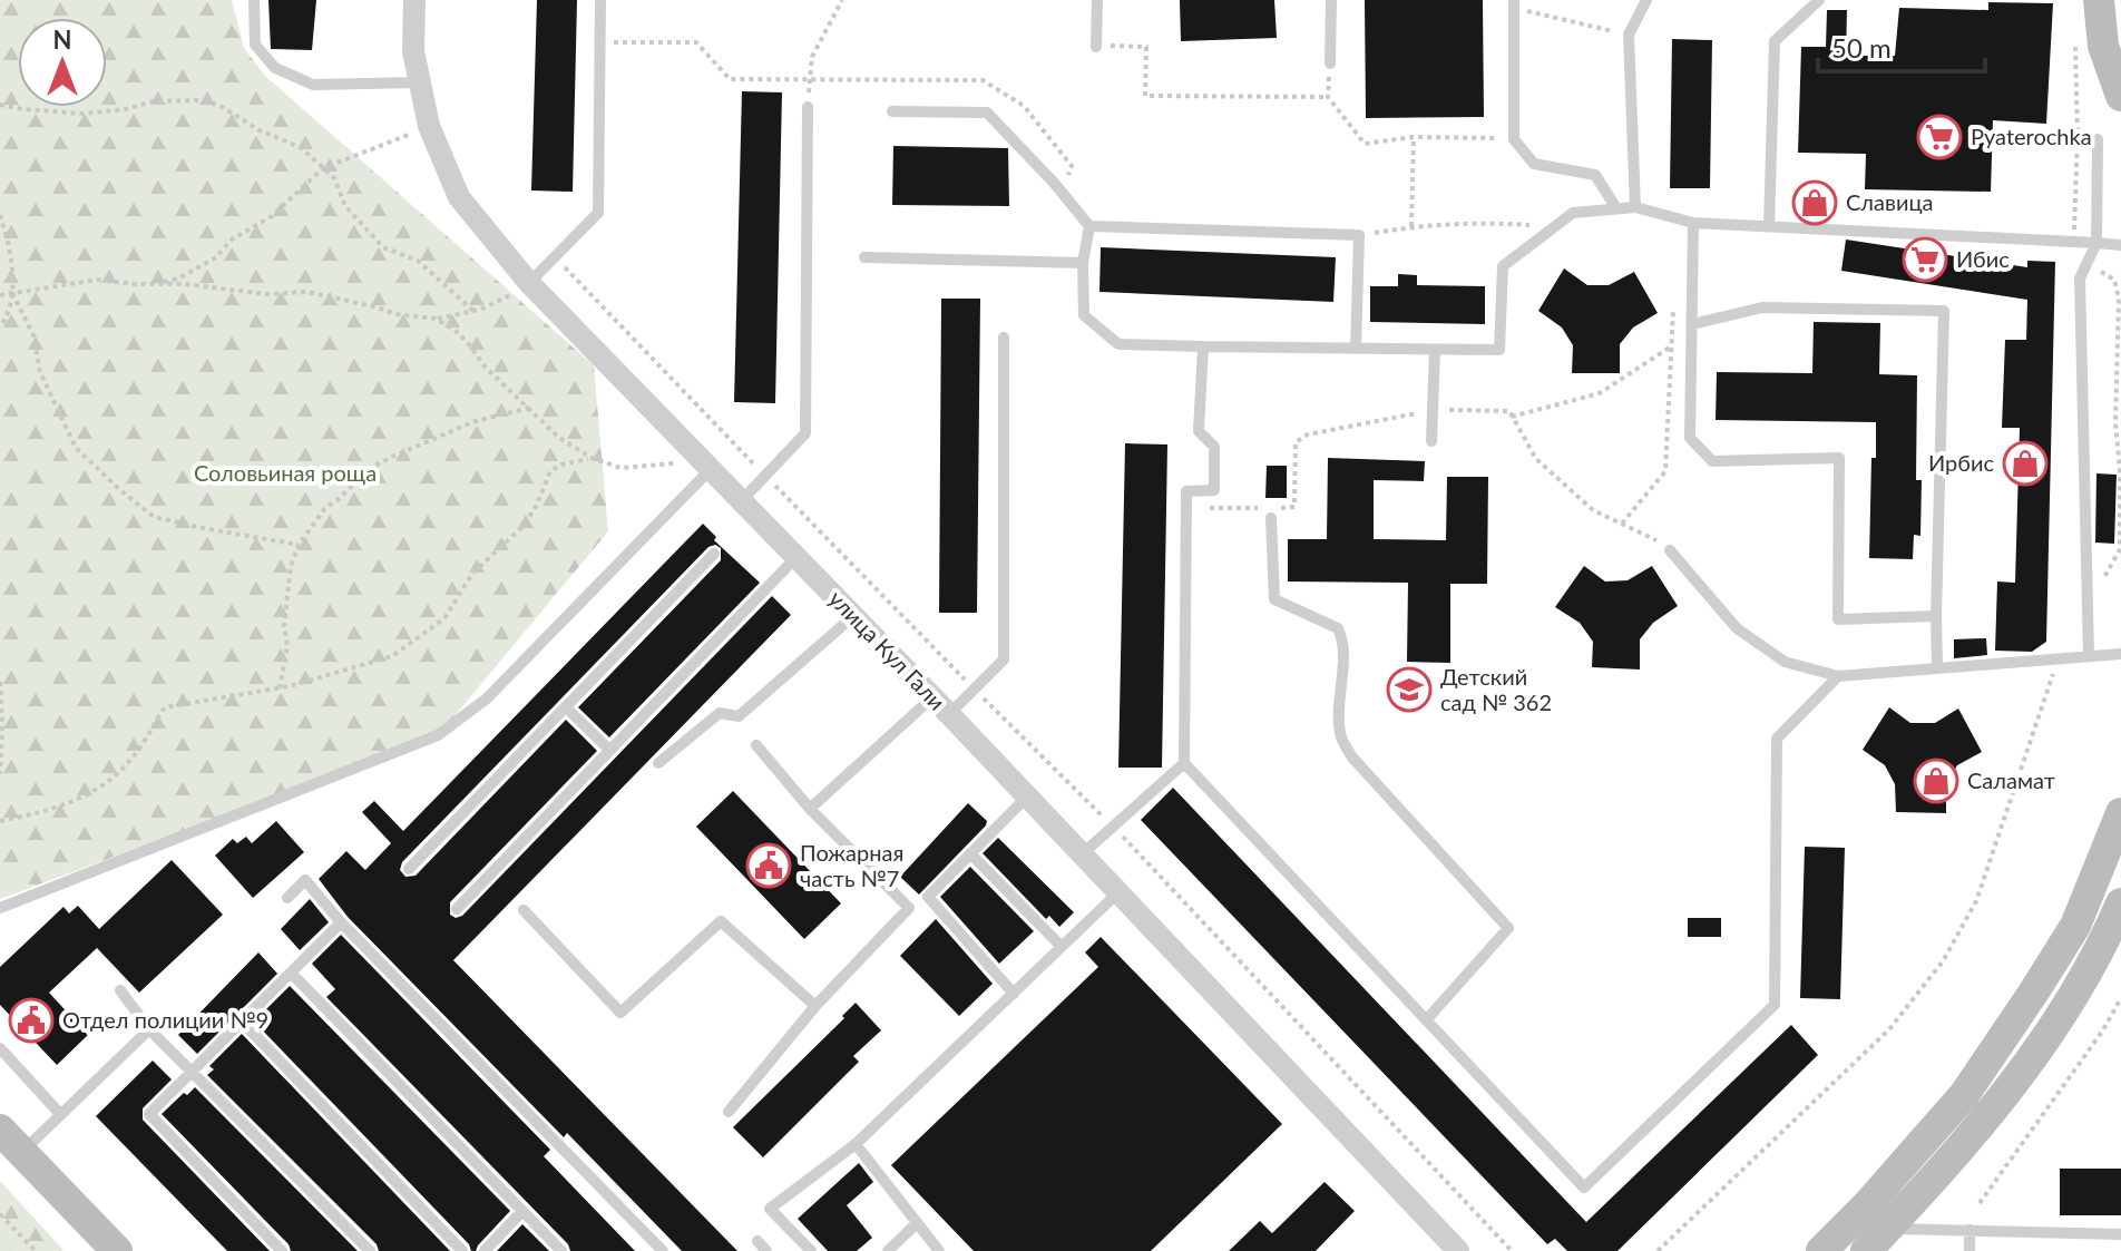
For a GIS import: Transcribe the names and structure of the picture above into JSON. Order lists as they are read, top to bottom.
{
  "streets": {
    "street": ["улица Кул Гали"]
  },
  "parks": ["Соловьиная роща"],
  "places": {
    "supermarket": ["Pyaterochka", "Ибис"],
    "shop": ["Славица", "Ирбис", "Саламат"],
    "school or university": ["Детский сад № 362"],
    "public building": ["Пожарная часть №7", "Отдел полиции №9"]
  },
  "scale_bar": "50 m",
  "north": "top"
}
